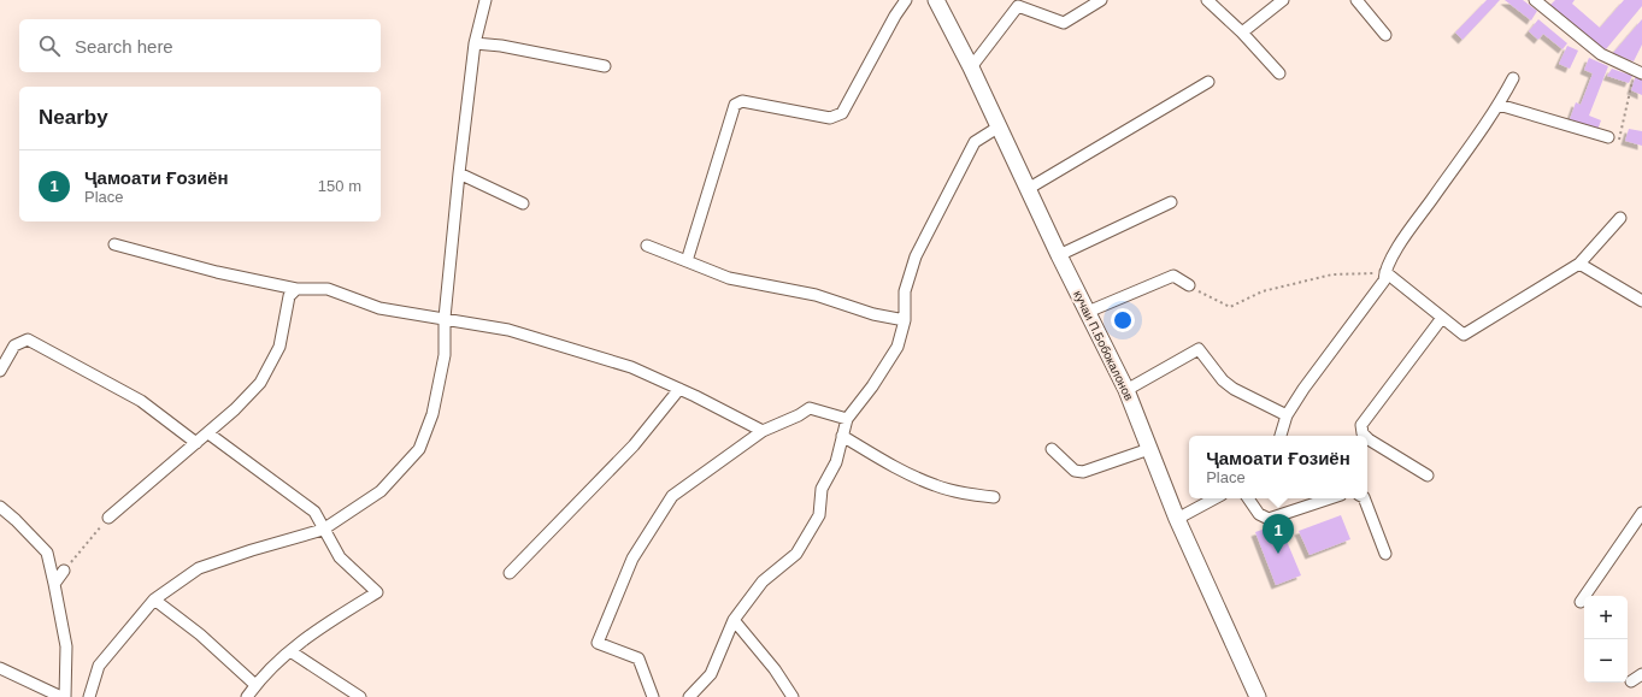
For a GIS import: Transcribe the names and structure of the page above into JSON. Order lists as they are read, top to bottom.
{
  "streets": {
    "main road": ["кучаи П.Бобокалонов"]
  },
  "page": {
    "search": "Search here",
    "heading": "Nearby",
    "list": [
      {
        "mark": "1",
        "name": "Ҷамоати Ғозиён",
        "note": "Place",
        "value": "150 m"
      }
    ],
    "popup": ["Ҷамоати Ғозиён", "Place"],
    "pins": "1",
    "map_buttons": ["+", "−"]
  }
}
